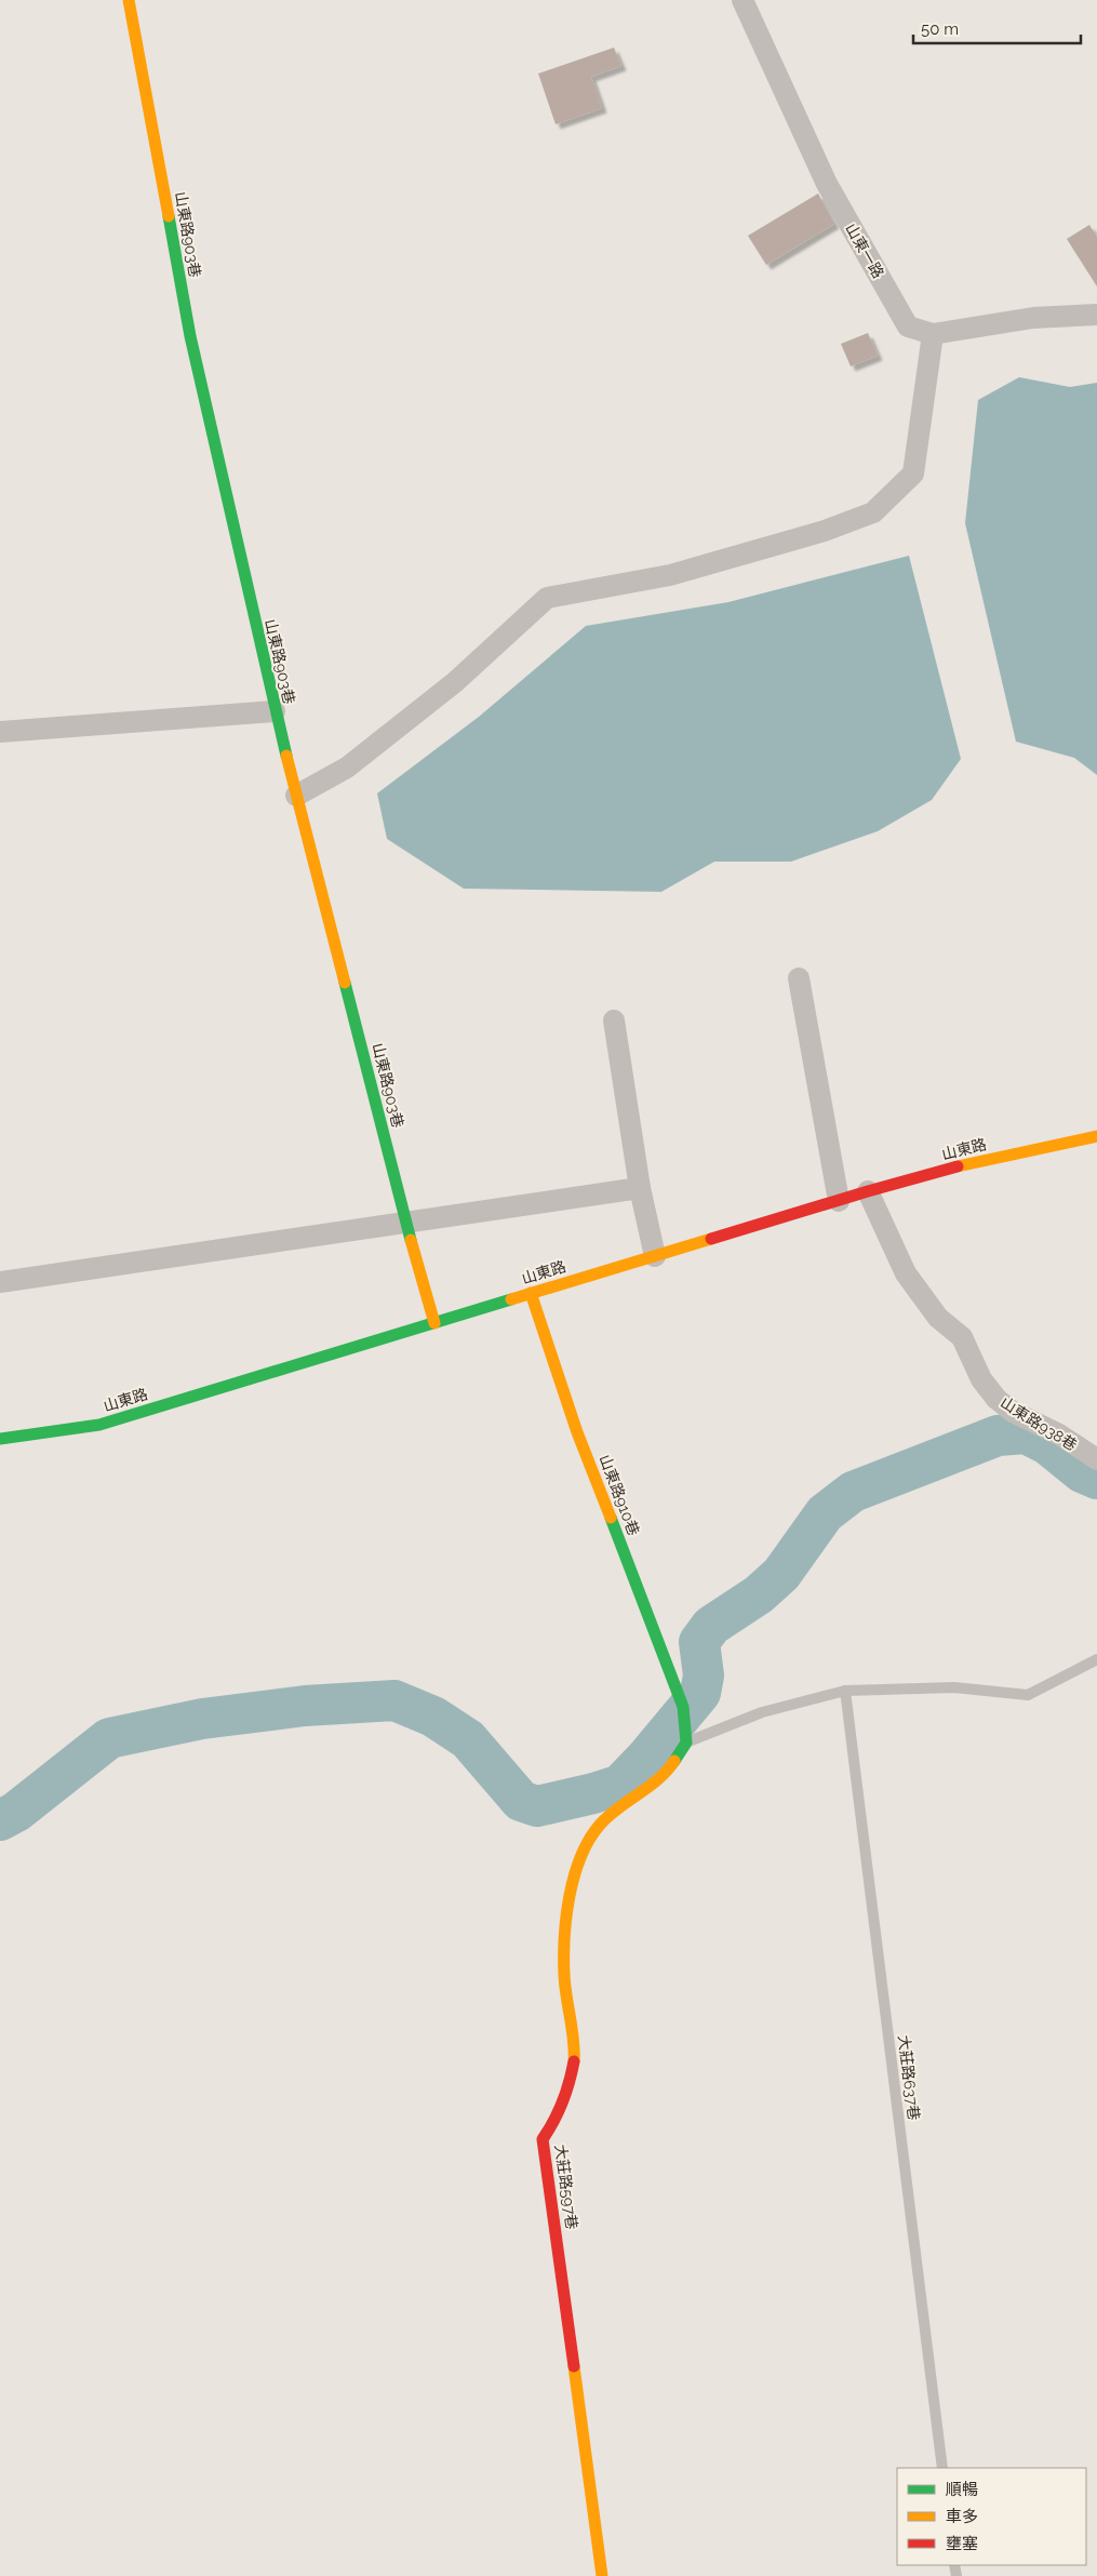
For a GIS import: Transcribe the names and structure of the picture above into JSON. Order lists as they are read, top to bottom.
{
  "streets": {
    "street": [
      "山東路903巷",
      "山東一路",
      "山東路",
      "山東路938巷",
      "山東路910巷",
      "大莊路597巷"
    ],
    "lane": ["大莊路637巷"]
  },
  "crossings": [
    ["山東路903巷", "山東路"],
    ["山東路", "山東路938巷"],
    ["山東路", "山東路910巷"],
    ["山東路910巷", "大莊路597巷"]
  ],
  "legend": ["順暢", "車多", "壅塞"],
  "scale_bar": "50 m"
}
